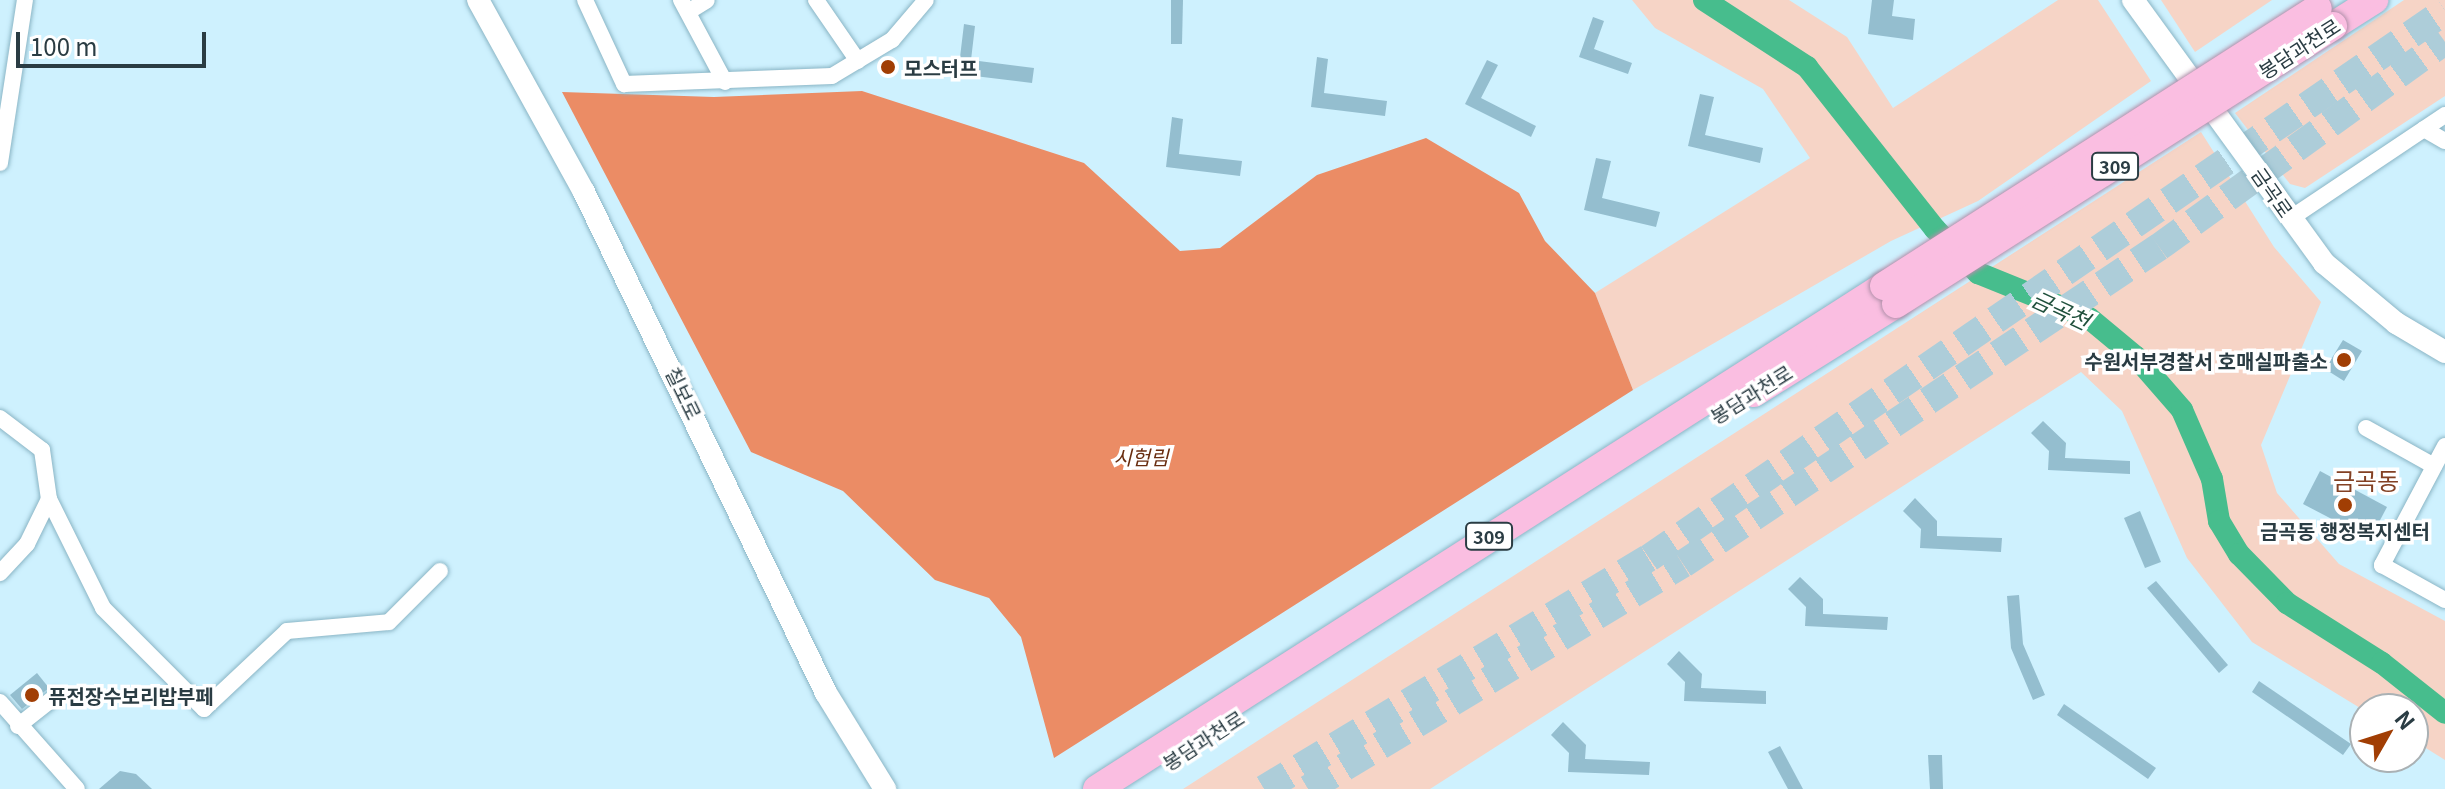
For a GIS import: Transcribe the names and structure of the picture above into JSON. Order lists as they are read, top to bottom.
{
  "streets": {
    "highway": ["봉담과천로", "309"],
    "main road": ["금곡로", "칠보로"]
  },
  "districts": ["금곡동"],
  "water": ["금곡천"],
  "parks": ["시험림"],
  "places": [
    "모스터프",
    "수원서부경찰서 호매실파출소",
    "금곡동 행정복지센터",
    "퓨전장수보리밥부페"
  ],
  "scale_bar": "100 m",
  "north": "top right"
}
